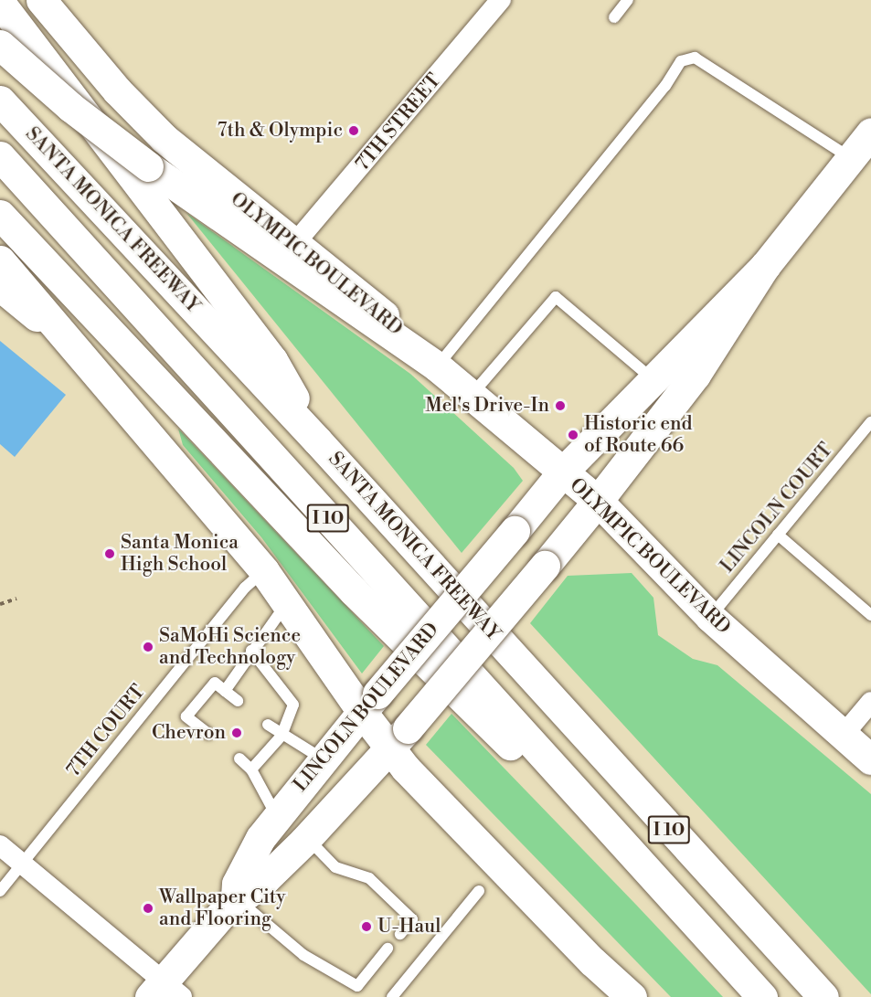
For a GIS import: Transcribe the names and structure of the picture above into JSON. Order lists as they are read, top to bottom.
{
  "streets": {
    "main road": [
      "SANTA MONICA FREEWAY",
      "OLYMPIC BOULEVARD",
      "I 10",
      "LINCOLN BOULEVARD"
    ],
    "street": ["7TH STREET"],
    "lane": ["LINCOLN COURT", "7TH COURT"]
  },
  "crossings": [
    ["7TH STREET", "OLYMPIC BOULEVARD"],
    ["OLYMPIC BOULEVARD", "LINCOLN COURT"],
    ["OLYMPIC BOULEVARD", "LINCOLN BOULEVARD"]
  ],
  "places": [
    "7th & Olympic",
    "Mel's Drive-In",
    "Historic end of Route 66",
    "Santa Monica High School",
    "SaMoHi Science and Technology",
    "Chevron",
    "Wallpaper City and Flooring",
    "U-Haul"
  ]
}
